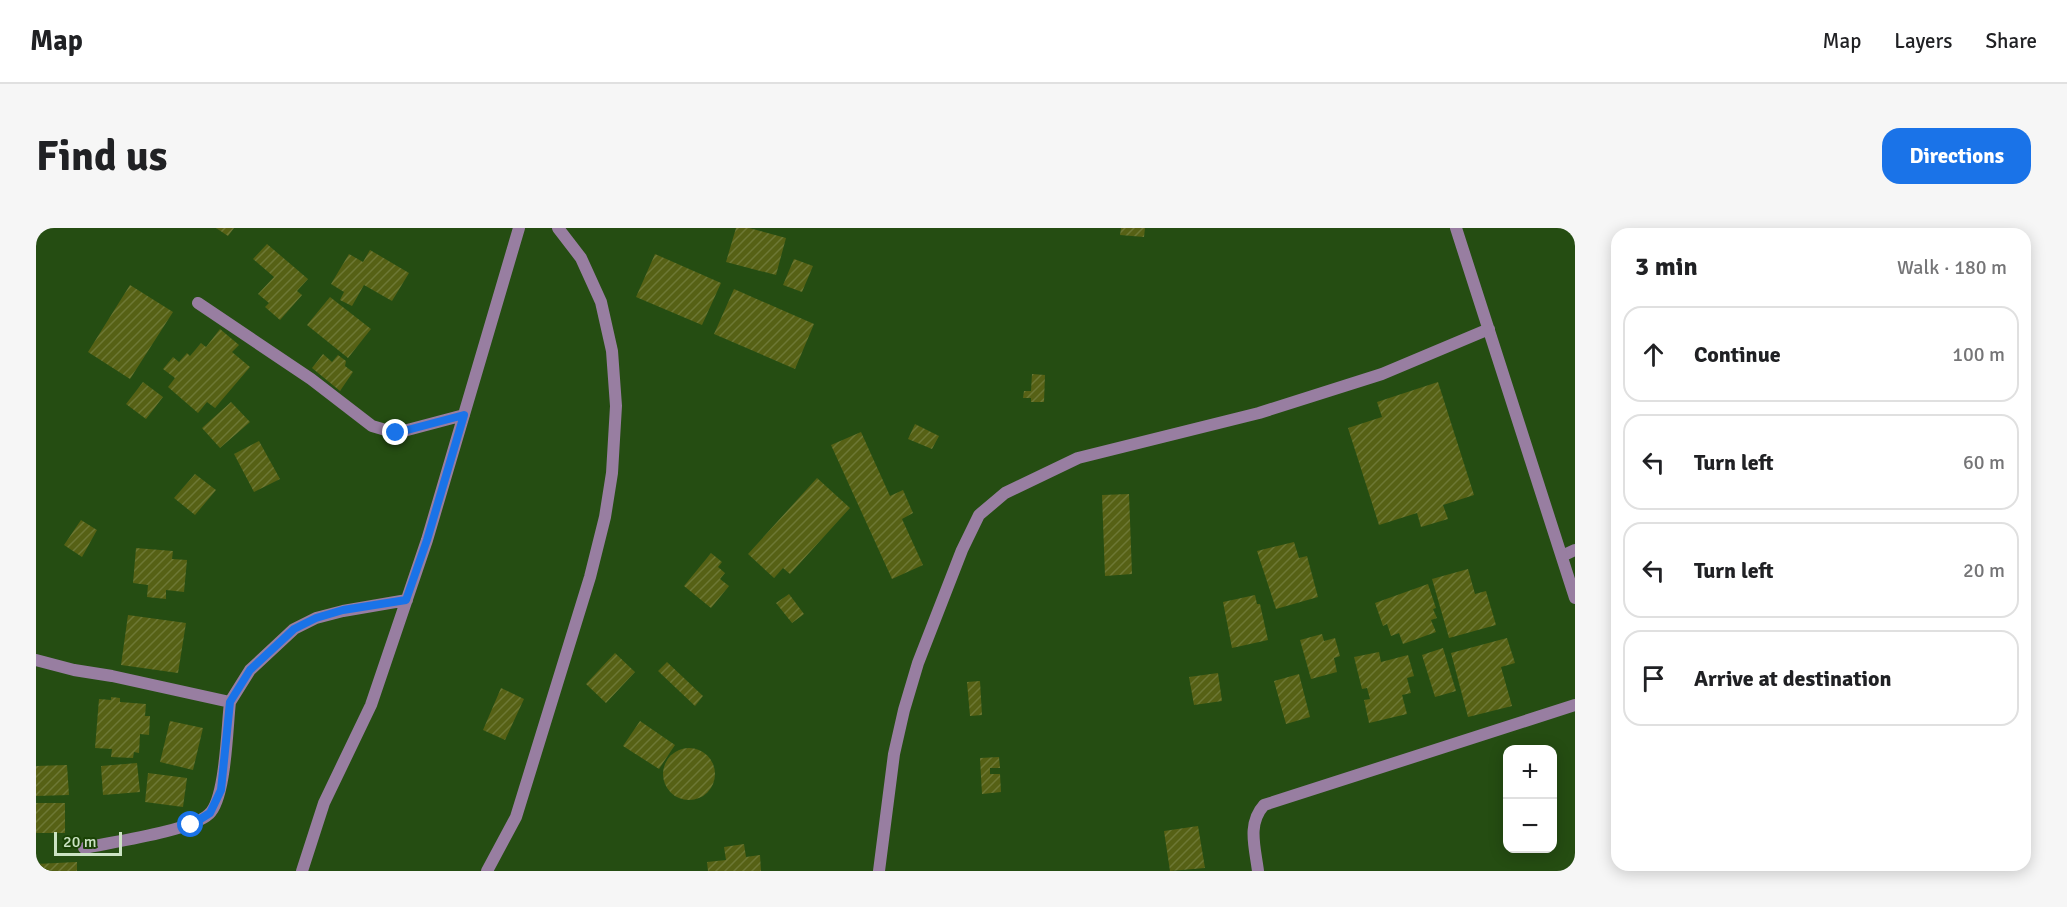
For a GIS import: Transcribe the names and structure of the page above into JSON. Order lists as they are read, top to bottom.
{
  "scale_bar": "20 m",
  "page": {
    "header": "Map",
    "nav": ["Map", "Layers", "Share"],
    "buttons": "Directions",
    "title": "Find us",
    "heading": ["3 min", "Walk · 180 m"],
    "list": [
      ["Continue", "100 m"],
      ["Turn left", "60 m"],
      ["Turn left", "20 m"],
      "Arrive at destination"
    ],
    "map_buttons": ["+", "−"],
    "scale": "20 m"
  }
}
